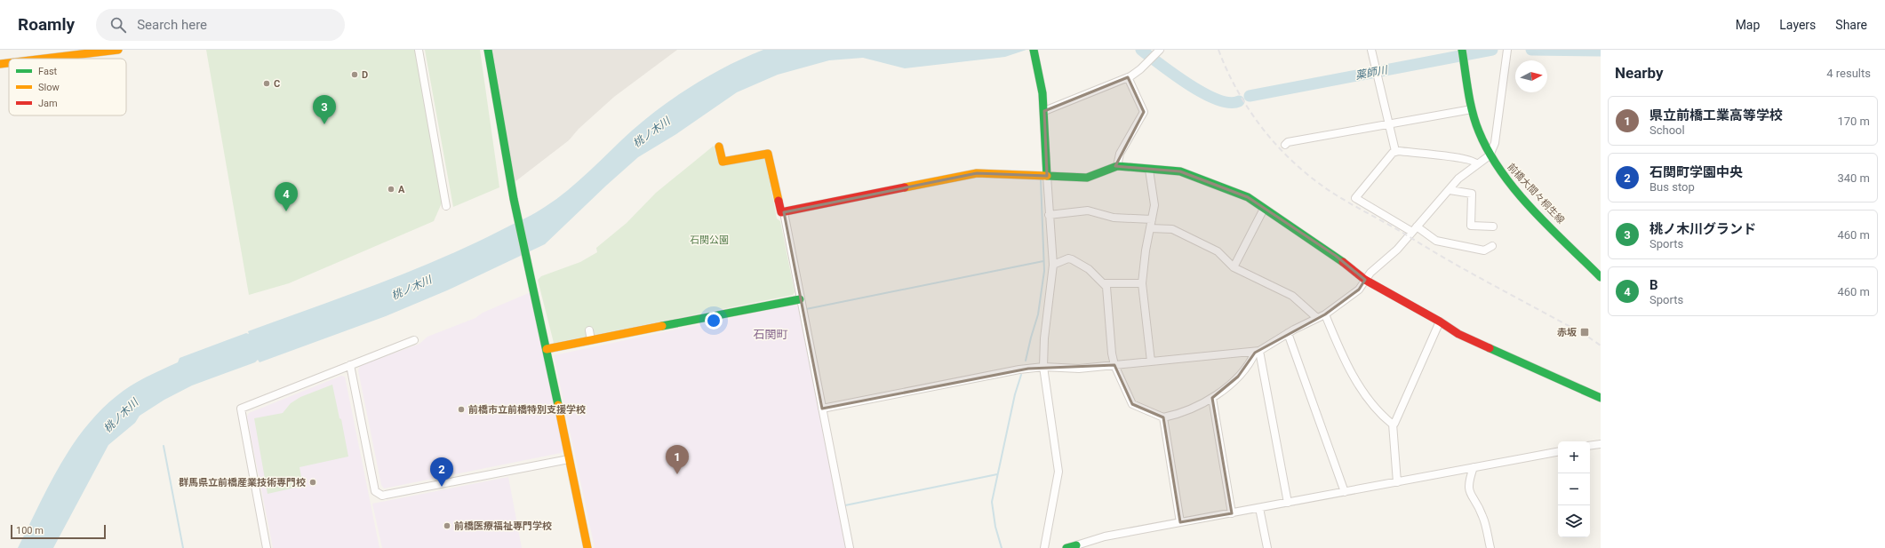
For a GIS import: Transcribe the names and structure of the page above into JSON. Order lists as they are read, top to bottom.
{
  "streets": {
    "street": ["前橋大間々桐生線"]
  },
  "districts": ["石関町"],
  "water": ["薬師川", "桃ノ木川"],
  "parks": ["石関公園"],
  "places": {
    "other": [
      "D",
      "C",
      "A",
      "前橋市立前橋特別支援学校",
      "群馬県立前橋産業技術専門校",
      "前橋医療福祉専門学校"
    ],
    "transit": ["赤坂"]
  },
  "legend": ["Fast", "Slow", "Jam"],
  "scale_bar": "100 m",
  "north": "right",
  "page": {
    "header": "Roamly",
    "search": "Search here",
    "nav": ["Map", "Layers", "Share"],
    "heading": ["Nearby", "4 results"],
    "pins": [
      "3",
      "4",
      "1",
      "2"
    ],
    "list": [
      {
        "mark": "1",
        "name": "県立前橋工業高等学校",
        "note": "School",
        "value": "170 m"
      },
      {
        "mark": "2",
        "name": "石関町学園中央",
        "note": "Bus stop",
        "value": "340 m"
      },
      {
        "mark": "3",
        "name": "桃ノ木川グランド",
        "note": "Sports",
        "value": "460 m"
      },
      {
        "mark": "4",
        "name": "B",
        "note": "Sports",
        "value": "460 m"
      }
    ],
    "map_buttons": ["+", "−"],
    "scale": "100 m"
  }
}
